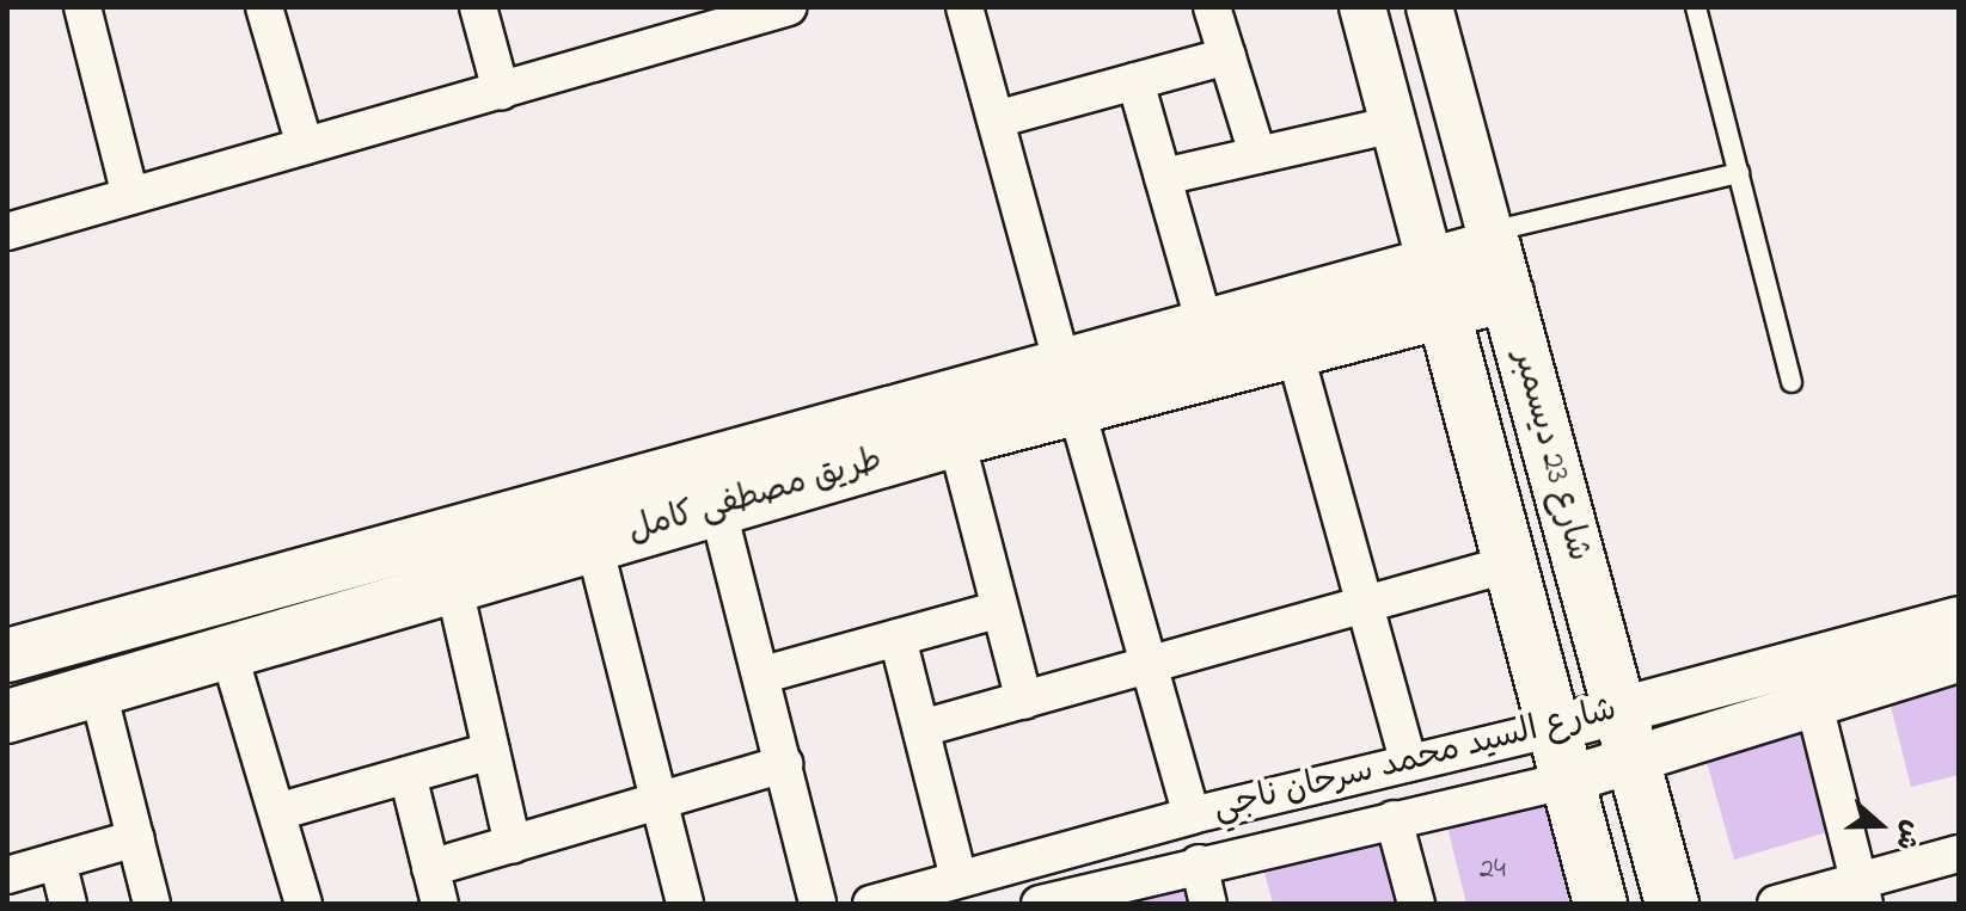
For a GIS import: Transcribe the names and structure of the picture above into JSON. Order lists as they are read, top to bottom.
{
  "streets": {
    "main road": ["شارع 23 ديسمبر", "طريق مصطفى كامل"],
    "street": ["شارع السيد محمد سرحان ناجي"]
  },
  "crossings": [
    ["شارع 23 ديسمبر", "طريق مصطفى كامل"],
    ["شارع 23 ديسمبر", "شارع السيد محمد سرحان ناجي"]
  ],
  "house_numbers": ["24"],
  "north": "right"
}
